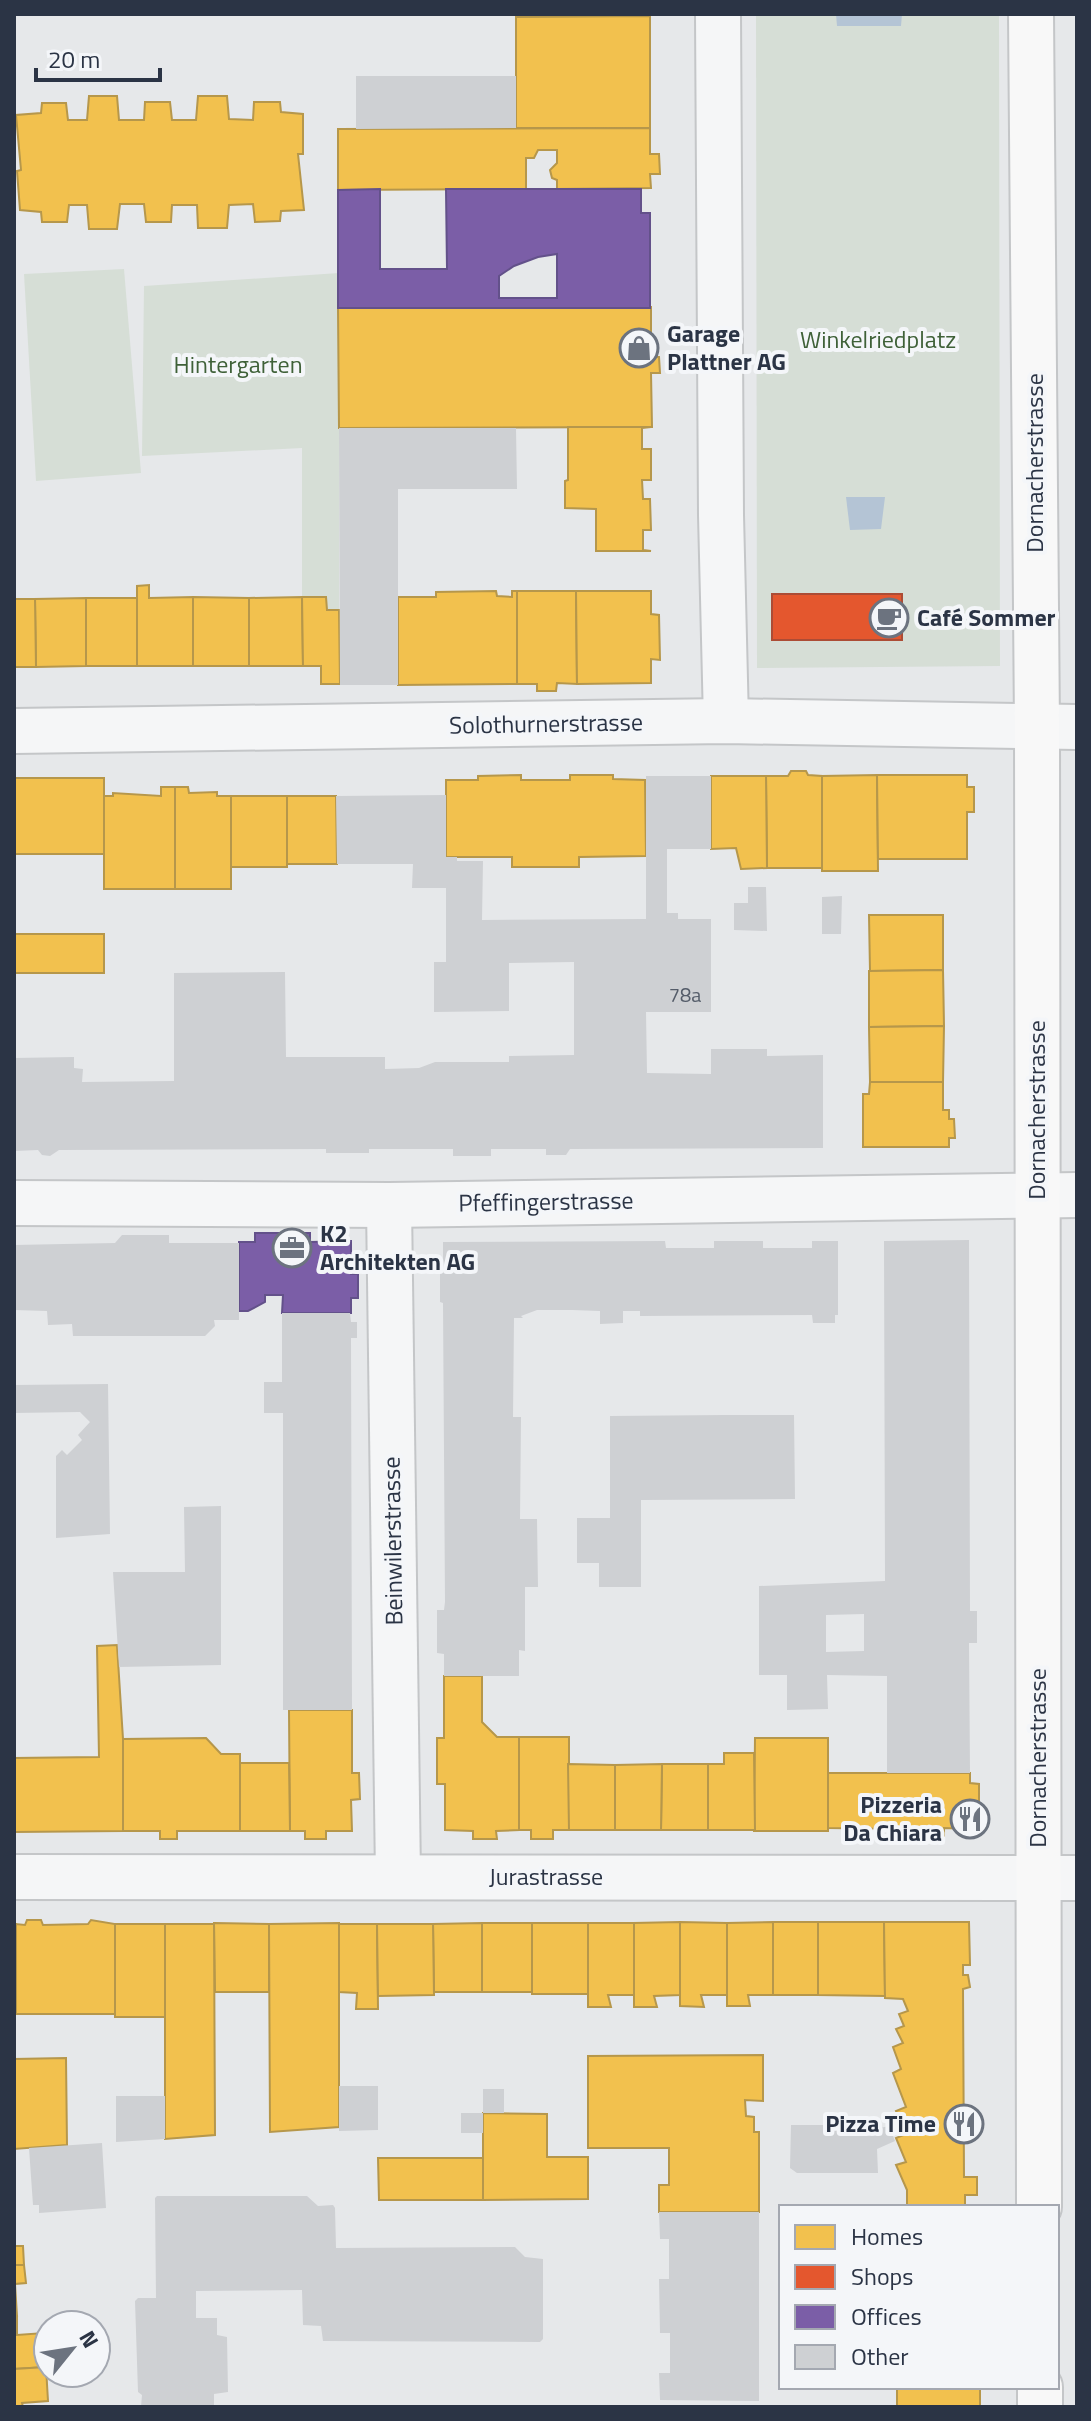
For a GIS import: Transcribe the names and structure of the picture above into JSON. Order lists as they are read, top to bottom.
{
  "streets": {
    "main road": ["Dornacherstrasse"],
    "street": [
      "Solothurnerstrasse",
      "Pfeffingerstrasse",
      "Beinwilerstrasse",
      "Jurastrasse"
    ]
  },
  "crossings": [
    ["Dornacherstrasse", "Solothurnerstrasse"],
    ["Dornacherstrasse", "Pfeffingerstrasse"],
    ["Dornacherstrasse", "Jurastrasse"],
    ["Pfeffingerstrasse", "Beinwilerstrasse"],
    ["Beinwilerstrasse", "Jurastrasse"]
  ],
  "parks": ["Winkelriedplatz", "Hintergarten"],
  "places": {
    "shop": ["Garage Plattner AG"],
    "cafe": ["Café Sommer"],
    "office": ["K2 Architekten AG"],
    "restaurant": ["Pizzeria Da Chiara", "Pizza Time"]
  },
  "house_numbers": ["78a"],
  "legend": [
    "Homes",
    "Shops",
    "Offices",
    "Other"
  ],
  "scale_bar": "20 m",
  "north": "top right"
}
